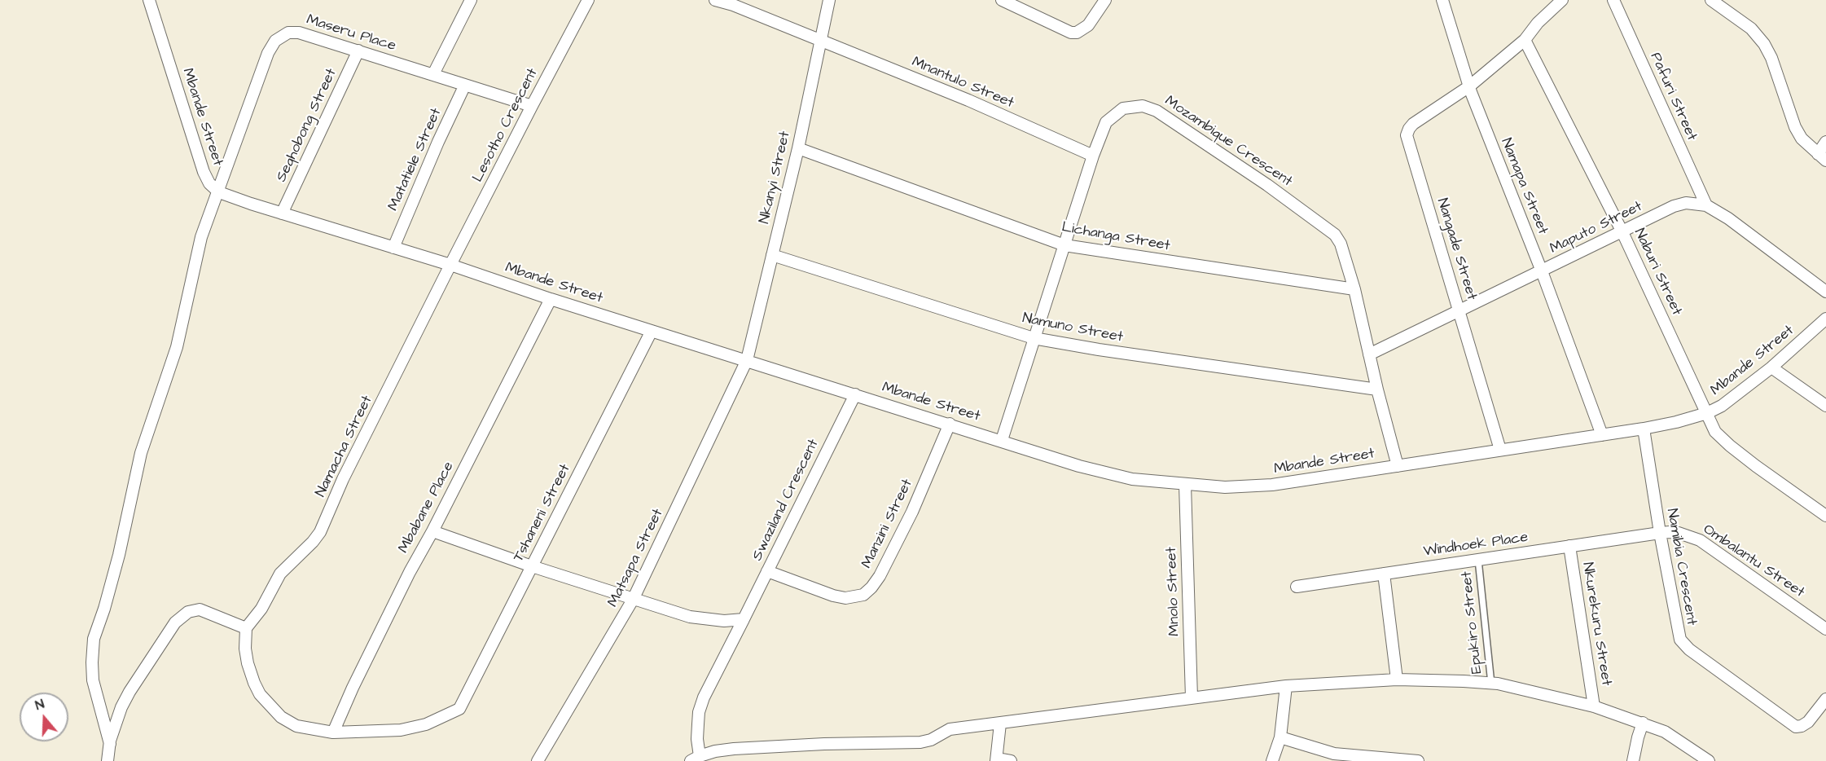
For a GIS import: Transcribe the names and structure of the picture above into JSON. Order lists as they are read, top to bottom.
{
  "streets": {
    "street": [
      "Maseru Place",
      "Mnantulo Street",
      "Pafuri Street",
      "Mbande Street",
      "Seqhobong Street",
      "Lesotho Crescent",
      "Mozambique Crescent",
      "Matatiele Street",
      "Nkanyi Street",
      "Namapa Street",
      "Maputo Street",
      "Lichanga Street",
      "Nangade Street",
      "Naburi Street",
      "Namuno Street",
      "Namacha Street",
      "Swaziland Crescent",
      "Mbabane Place",
      "Tshaneni Street",
      "Manzini Street",
      "Windhoek Place",
      "Matsapa Street",
      "Ombalantu Street",
      "Namibia Crescent",
      "Mnolo Street",
      "Nkurekuru Street"
    ],
    "lane": ["Epukiro Street"]
  },
  "crossings": [
    ["Maseru Place", "Mbande Street"],
    ["Maseru Place", "Seqhobong Street"],
    ["Maseru Place", "Lesotho Crescent"],
    ["Maseru Place", "Matatiele Street"],
    ["Mnantulo Street", "Mozambique Crescent"],
    ["Mnantulo Street", "Nkanyi Street"],
    ["Pafuri Street", "Maputo Street"],
    ["Mbande Street", "Seqhobong Street"],
    ["Mbande Street", "Lesotho Crescent"],
    ["Mbande Street", "Mozambique Crescent"],
    ["Mbande Street", "Matatiele Street"],
    ["Mbande Street", "Nkanyi Street"],
    ["Mbande Street", "Namapa Street"],
    ["Mbande Street", "Nangade Street"],
    ["Mbande Street", "Naburi Street"],
    ["Mbande Street", "Namacha Street"],
    ["Mbande Street", "Swaziland Crescent"],
    ["Mbande Street", "Mbabane Place"],
    ["Mbande Street", "Tshaneni Street"],
    ["Mbande Street", "Manzini Street"],
    ["Mbande Street", "Matsapa Street"],
    ["Mbande Street", "Namibia Crescent"],
    ["Mbande Street", "Mnolo Street"],
    ["Lesotho Crescent", "Namacha Street"],
    ["Mozambique Crescent", "Maputo Street"],
    ["Mozambique Crescent", "Lichanga Street"],
    ["Mozambique Crescent", "Namuno Street"],
    ["Nkanyi Street", "Lichanga Street"],
    ["Nkanyi Street", "Namuno Street"],
    ["Nkanyi Street", "Matsapa Street"],
    ["Namapa Street", "Maputo Street"],
    ["Namapa Street", "Nangade Street"],
    ["Maputo Street", "Nangade Street"],
    ["Maputo Street", "Naburi Street"],
    ["Nangade Street", "Naburi Street"],
    ["Swaziland Crescent", "Manzini Street"],
    ["Mbabane Place", "Tshaneni Street"],
    ["Windhoek Place", "Ombalantu Street"],
    ["Windhoek Place", "Namibia Crescent"],
    ["Windhoek Place", "Epukiro Street"],
    ["Windhoek Place", "Nkurekuru Street"],
    ["Ombalantu Street", "Namibia Crescent"]
  ],
  "north": "top"
}
